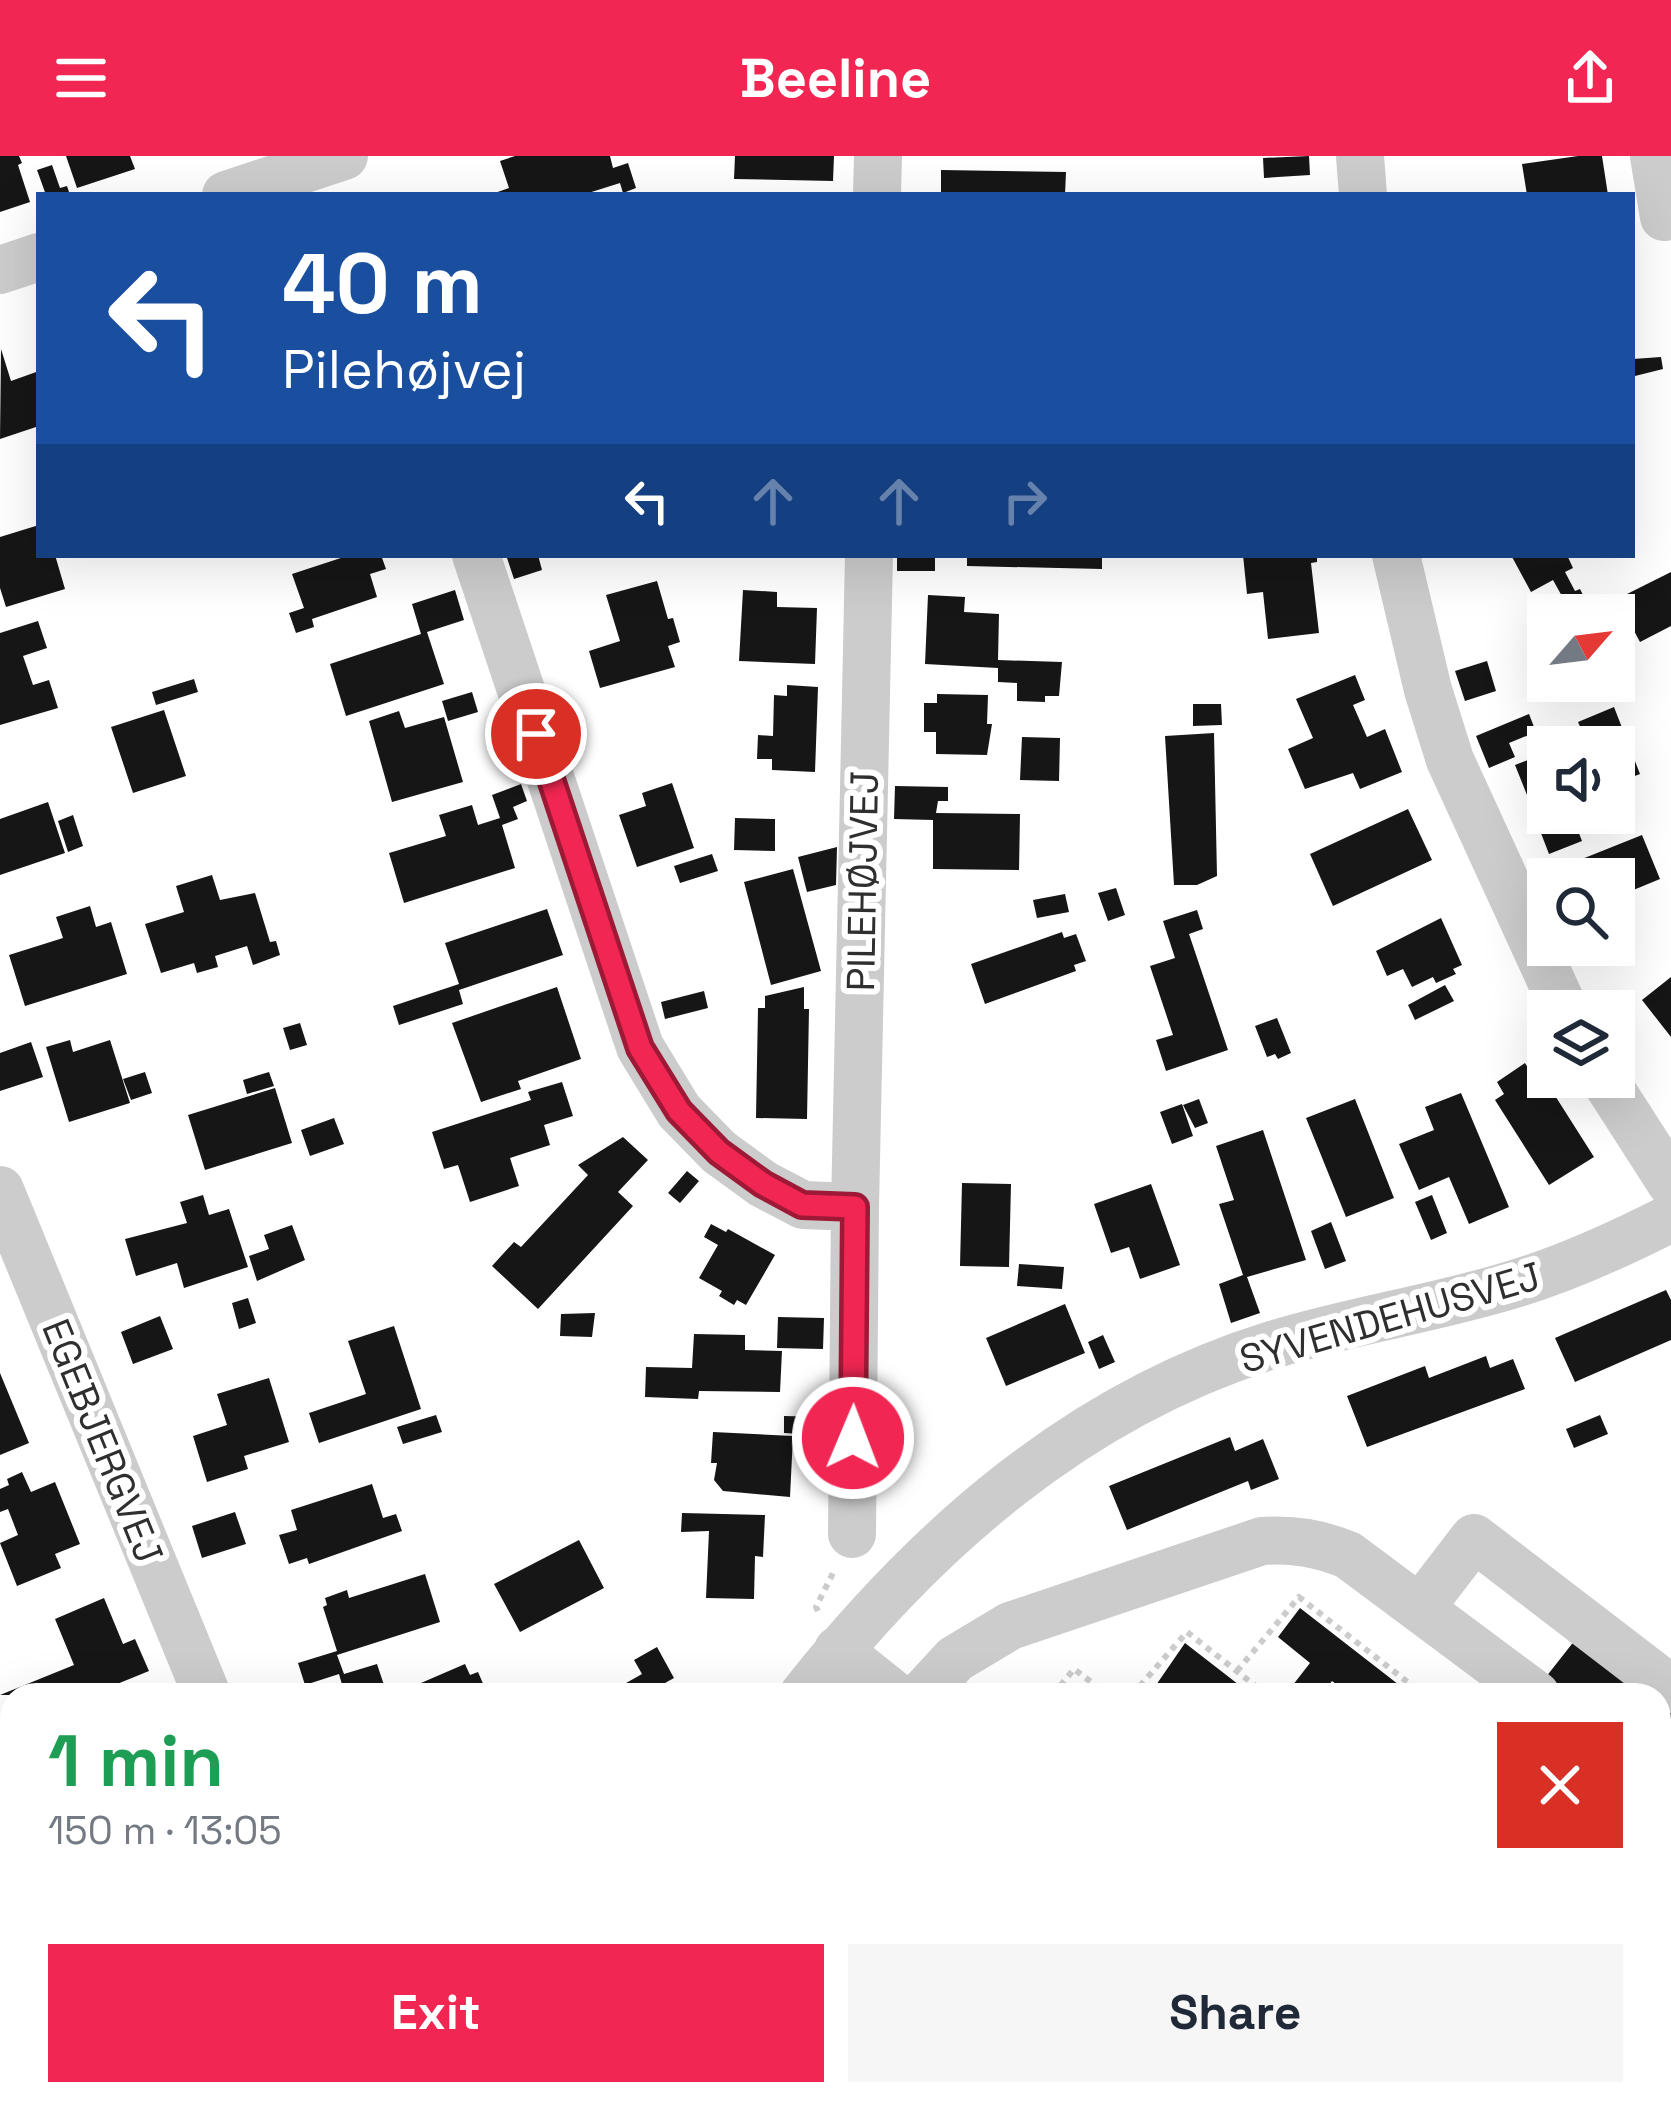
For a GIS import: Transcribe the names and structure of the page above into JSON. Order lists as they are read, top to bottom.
{
  "streets": {
    "street": ["PILEHØJVEJ", "SYVENDEHUSVEJ", "EGEBJERGVEJ"]
  },
  "north": "top right",
  "page": {
    "header": "Beeline",
    "turn": ["40 m", "Pilehøjvej"],
    "heading": ["1 min", "150 m · 13:05"],
    "buttons": ["Exit", "Share"]
  }
}
